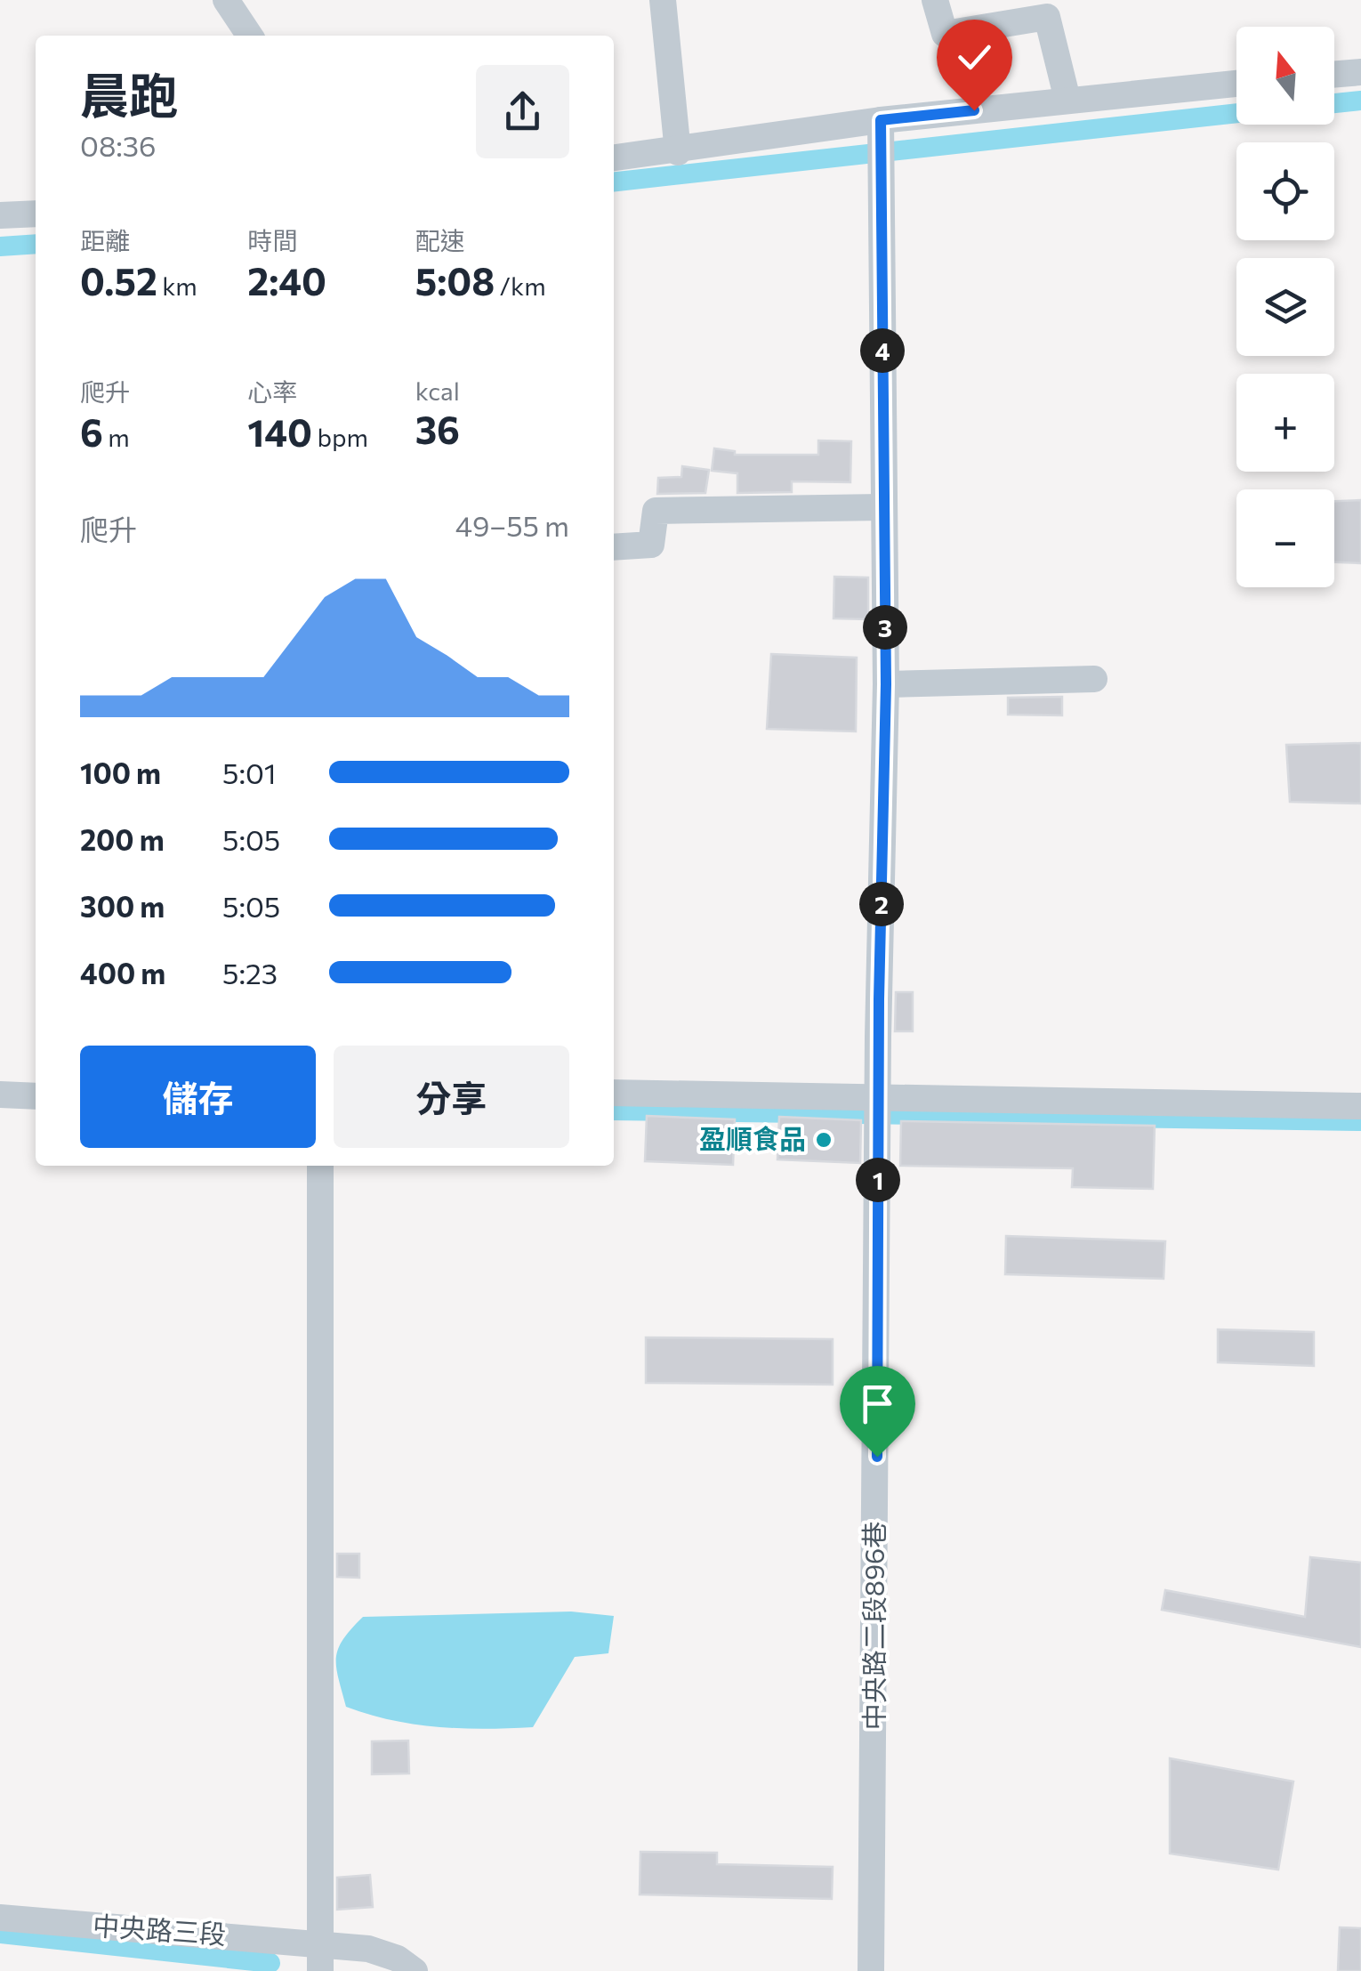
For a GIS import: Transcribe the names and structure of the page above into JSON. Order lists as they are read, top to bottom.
{
  "streets": {
    "street": ["中央路二段896巷", "中央路三段"]
  },
  "places": ["盈順食品"],
  "north": "top",
  "page": {
    "map_buttons": ["+", "−"],
    "heading": ["晨跑", "08:36"],
    "stats": [
      ["距離", "0.52 km"],
      ["時間", "2:40"],
      ["配速", "5:08 /km"],
      ["爬升", "6 m"],
      ["心率", "140 bpm"],
      ["kcal", "36"]
    ],
    "pins": [
      "4",
      "3",
      "2",
      "1"
    ],
    "chart": ["爬升", "49–55 m"],
    "list": [
      {
        "name": "100 m",
        "note": "5:01"
      },
      {
        "name": "200 m",
        "note": "5:05"
      },
      {
        "name": "300 m",
        "note": "5:05"
      },
      {
        "name": "400 m",
        "note": "5:23"
      }
    ],
    "buttons": ["儲存", "分享"]
  }
}
